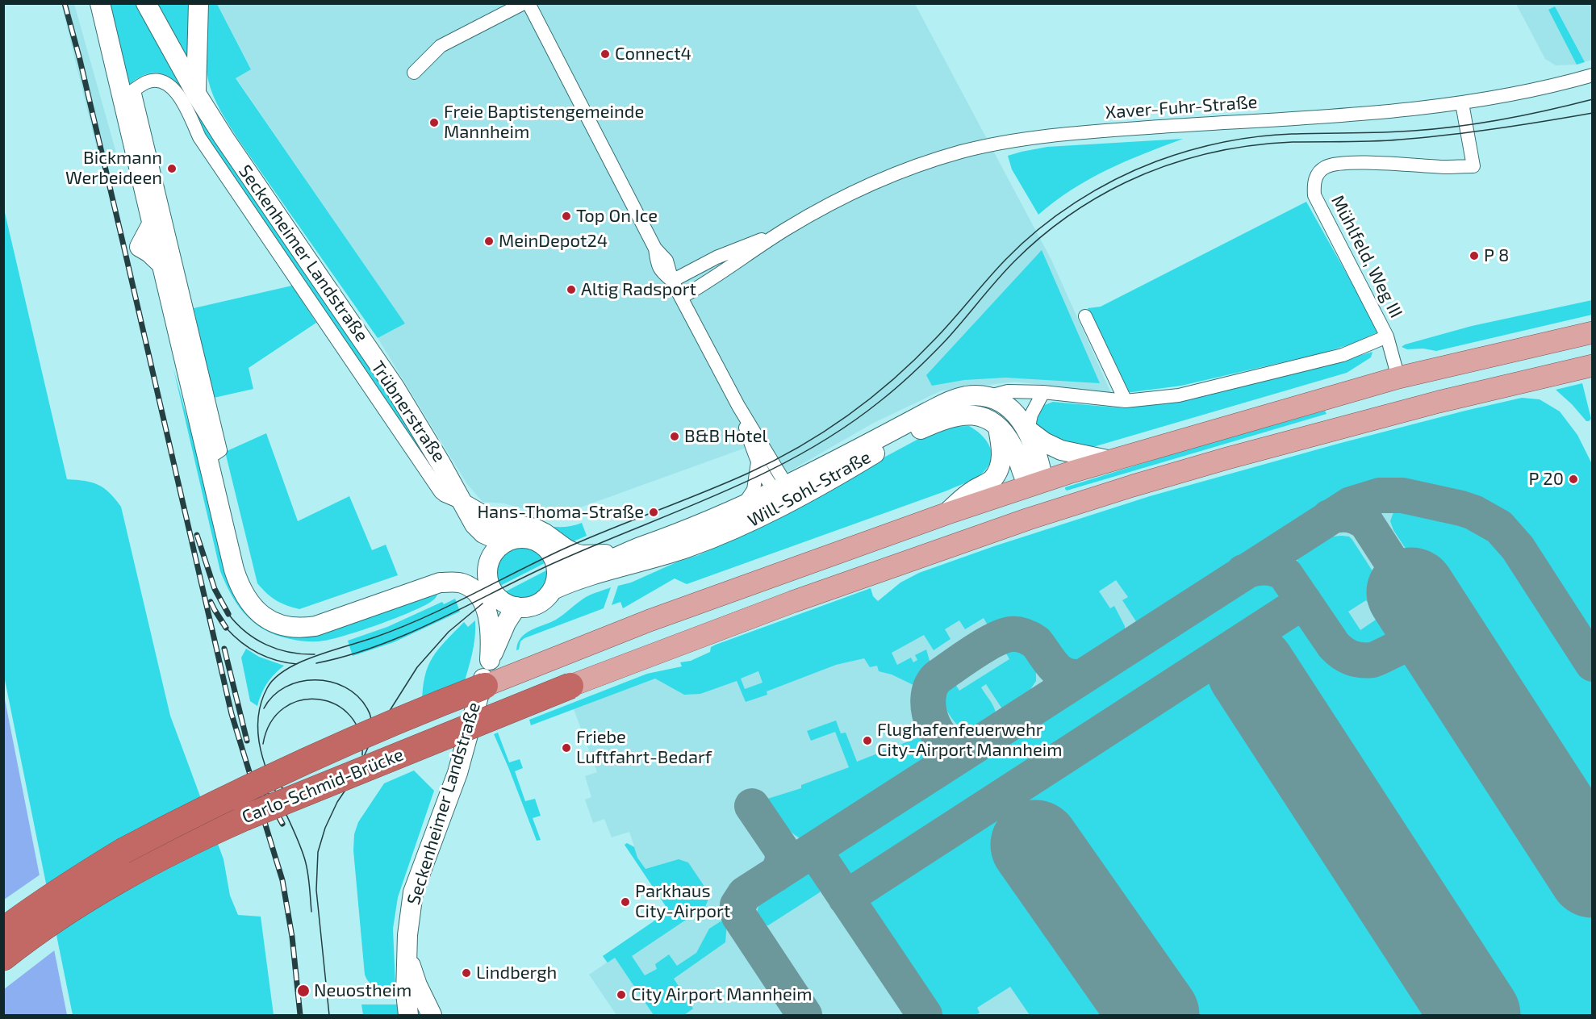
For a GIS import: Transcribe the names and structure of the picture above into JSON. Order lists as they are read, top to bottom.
{
  "streets": {
    "highway": ["Carlo-Schmid-Brücke"],
    "main road": ["Seckenheimer Landstraße", "Will-Sohl-Straße"],
    "street": ["Xaver-Fuhr-Straße", "Mühlfeld, Weg III", "Trübnerstraße"]
  },
  "crossings": [
    ["Xaver-Fuhr-Straße", "Mühlfeld, Weg III"],
    ["Seckenheimer Landstraße", "Trübnerstraße"],
    ["Seckenheimer Landstraße", "Will-Sohl-Straße"],
    ["Mühlfeld, Weg III", "Will-Sohl-Straße"],
    ["Will-Sohl-Straße", "Carlo-Schmid-Brücke"]
  ],
  "places": [
    "Connect4",
    "Freie Baptistengemeinde Mannheim",
    "Bickmann Werbeideen",
    "Top On Ice",
    "MeinDepot24",
    "P 8",
    "Altig Radsport",
    "B&B Hotel",
    "P 20",
    "Hans-Thoma-Straße",
    "Flughafenfeuerwehr City-Airport Mannheim",
    "Friebe Luftfahrt-Bedarf",
    "Parkhaus City-Airport",
    "Lindbergh",
    "Neuostheim",
    "City Airport Mannheim"
  ]
}
